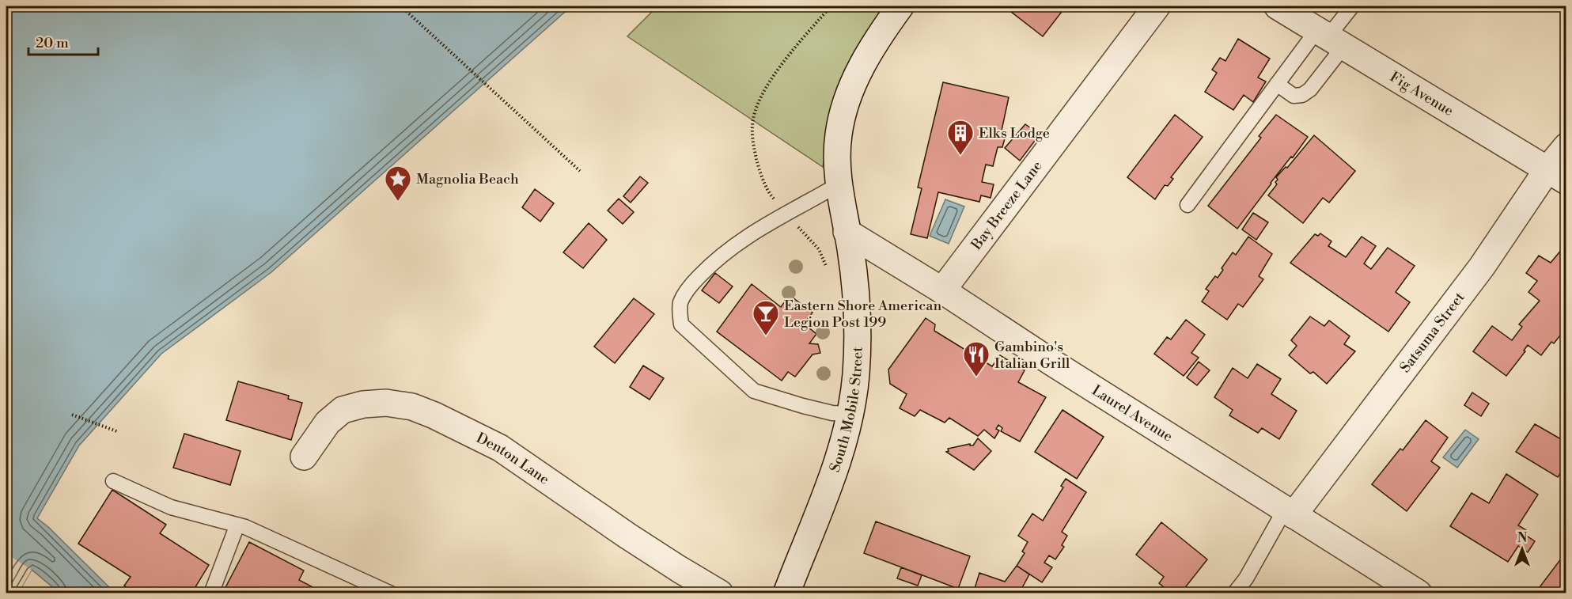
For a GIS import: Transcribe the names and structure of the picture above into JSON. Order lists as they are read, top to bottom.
{
  "streets": {
    "street": [
      "Fig Avenue",
      "Bay Breeze Lane",
      "Satsuma Street",
      "South Mobile Street",
      "Laurel Avenue",
      "Denton Lane"
    ]
  },
  "crossings": [
    ["Fig Avenue", "Satsuma Street"],
    ["Bay Breeze Lane", "Laurel Avenue"],
    ["Satsuma Street", "Laurel Avenue"],
    ["South Mobile Street", "Laurel Avenue"]
  ],
  "places": {
    "building": ["Elks Lodge"],
    "place": ["Magnolia Beach"],
    "bar": ["Eastern Shore American Legion Post 199"],
    "restaurant": ["Gambino's Italian Grill"]
  },
  "scale_bar": "20 m",
  "north": "top"
}
